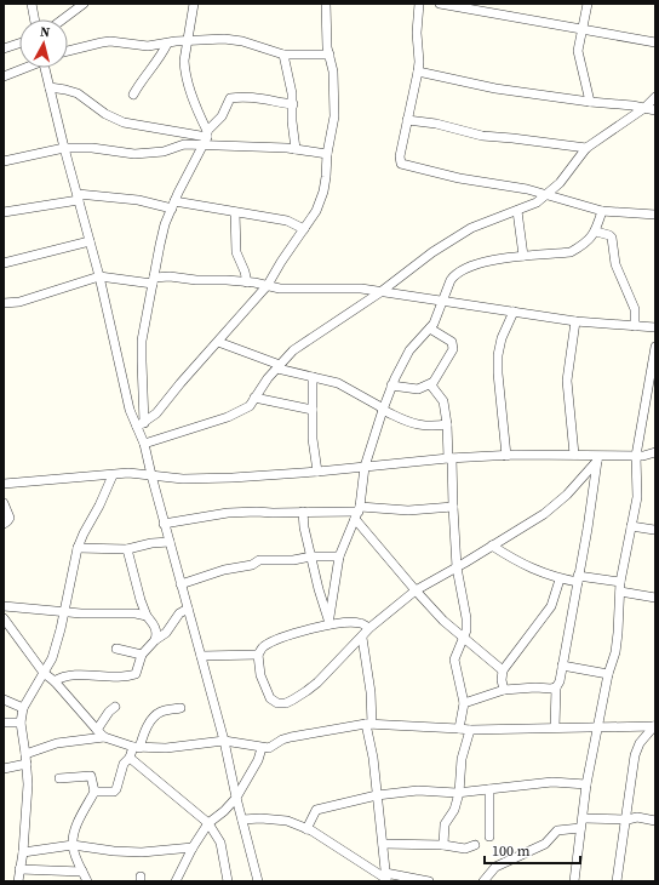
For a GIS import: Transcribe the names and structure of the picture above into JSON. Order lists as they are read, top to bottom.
{
  "scale_bar": "100 m",
  "north": "top"
}
